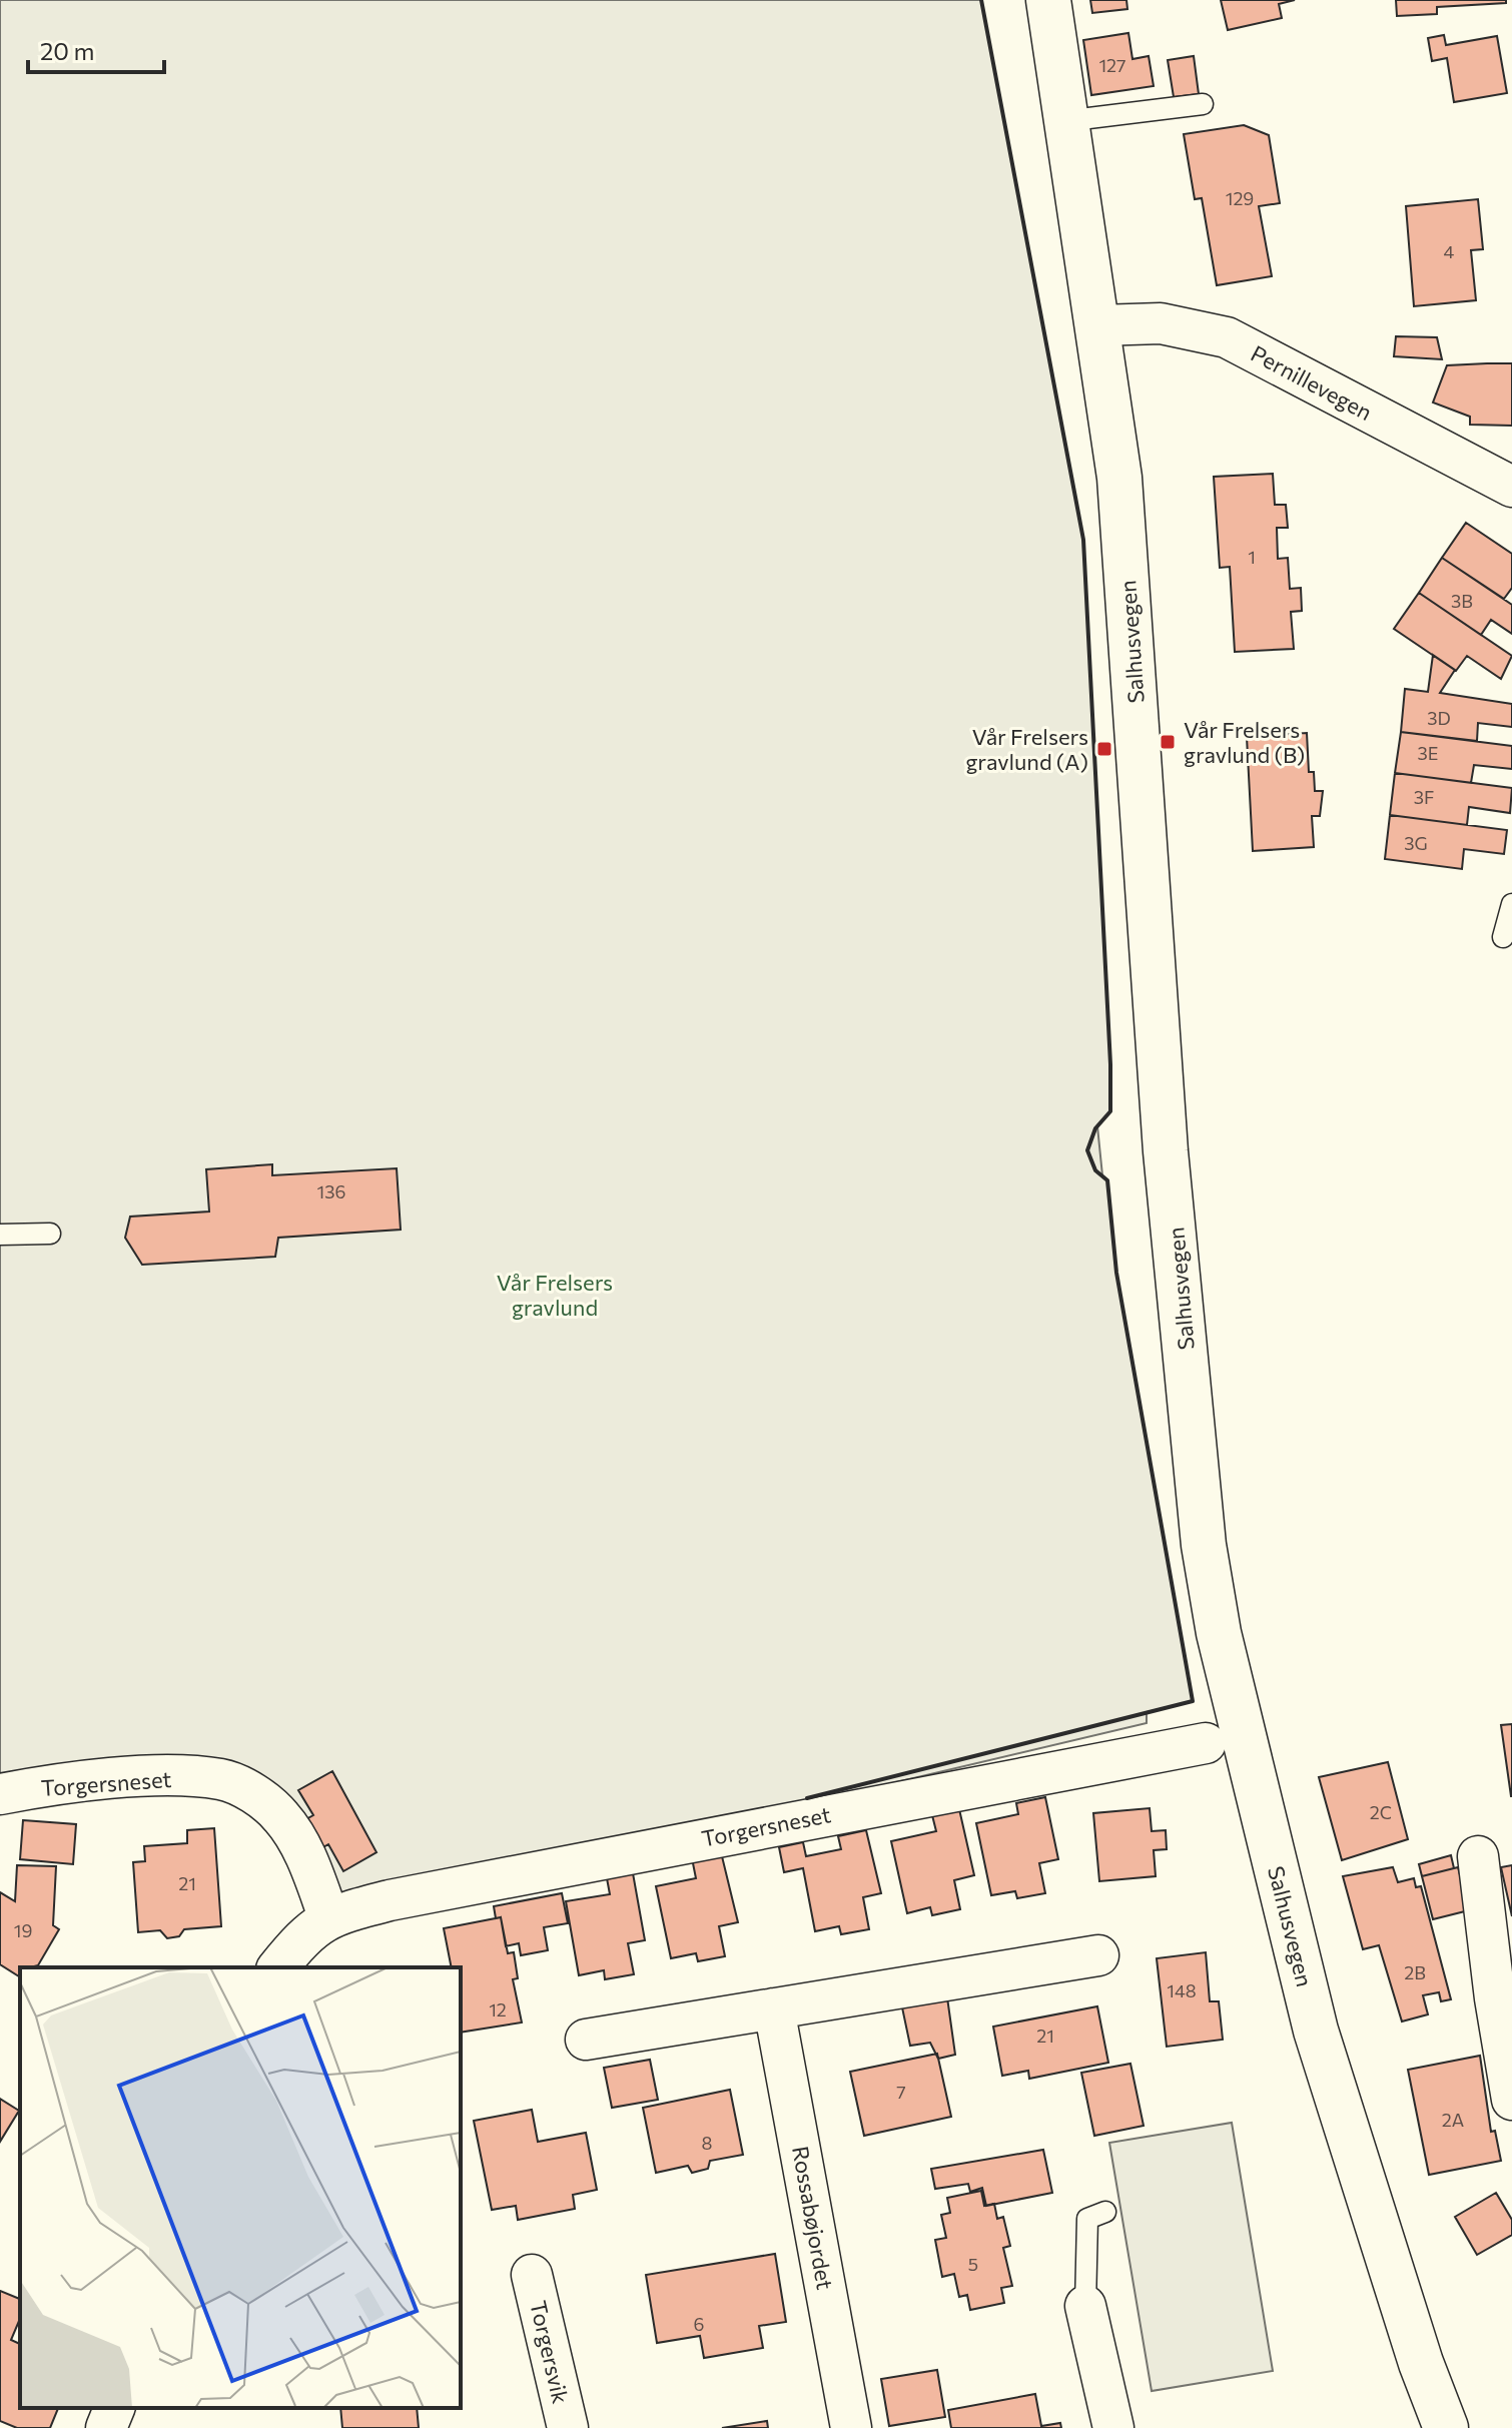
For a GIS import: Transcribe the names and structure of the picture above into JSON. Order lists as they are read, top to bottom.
{
  "streets": {
    "main road": ["Salhusvegen"],
    "street": [
      "Pernillevegen",
      "Torgersneset",
      "Rossabøjordet",
      "Torgersvik"
    ]
  },
  "crossings": [
    ["Pernillevegen", "Salhusvegen"]
  ],
  "parks": ["Vår Frelsers gravlund"],
  "places": {
    "transit": ["Vår Frelsers gravlund (B)", "Vår Frelsers gravlund (A)"]
  },
  "house_numbers": [
    "127",
    "129",
    "4",
    "1",
    "3B",
    "3D",
    "3E",
    "3F",
    "3G",
    "136",
    "2C",
    "21",
    "19",
    "2B",
    "148",
    "12",
    "21",
    "7",
    "2A",
    "8",
    "5",
    "6"
  ],
  "scale_bar": "20 m"
}
